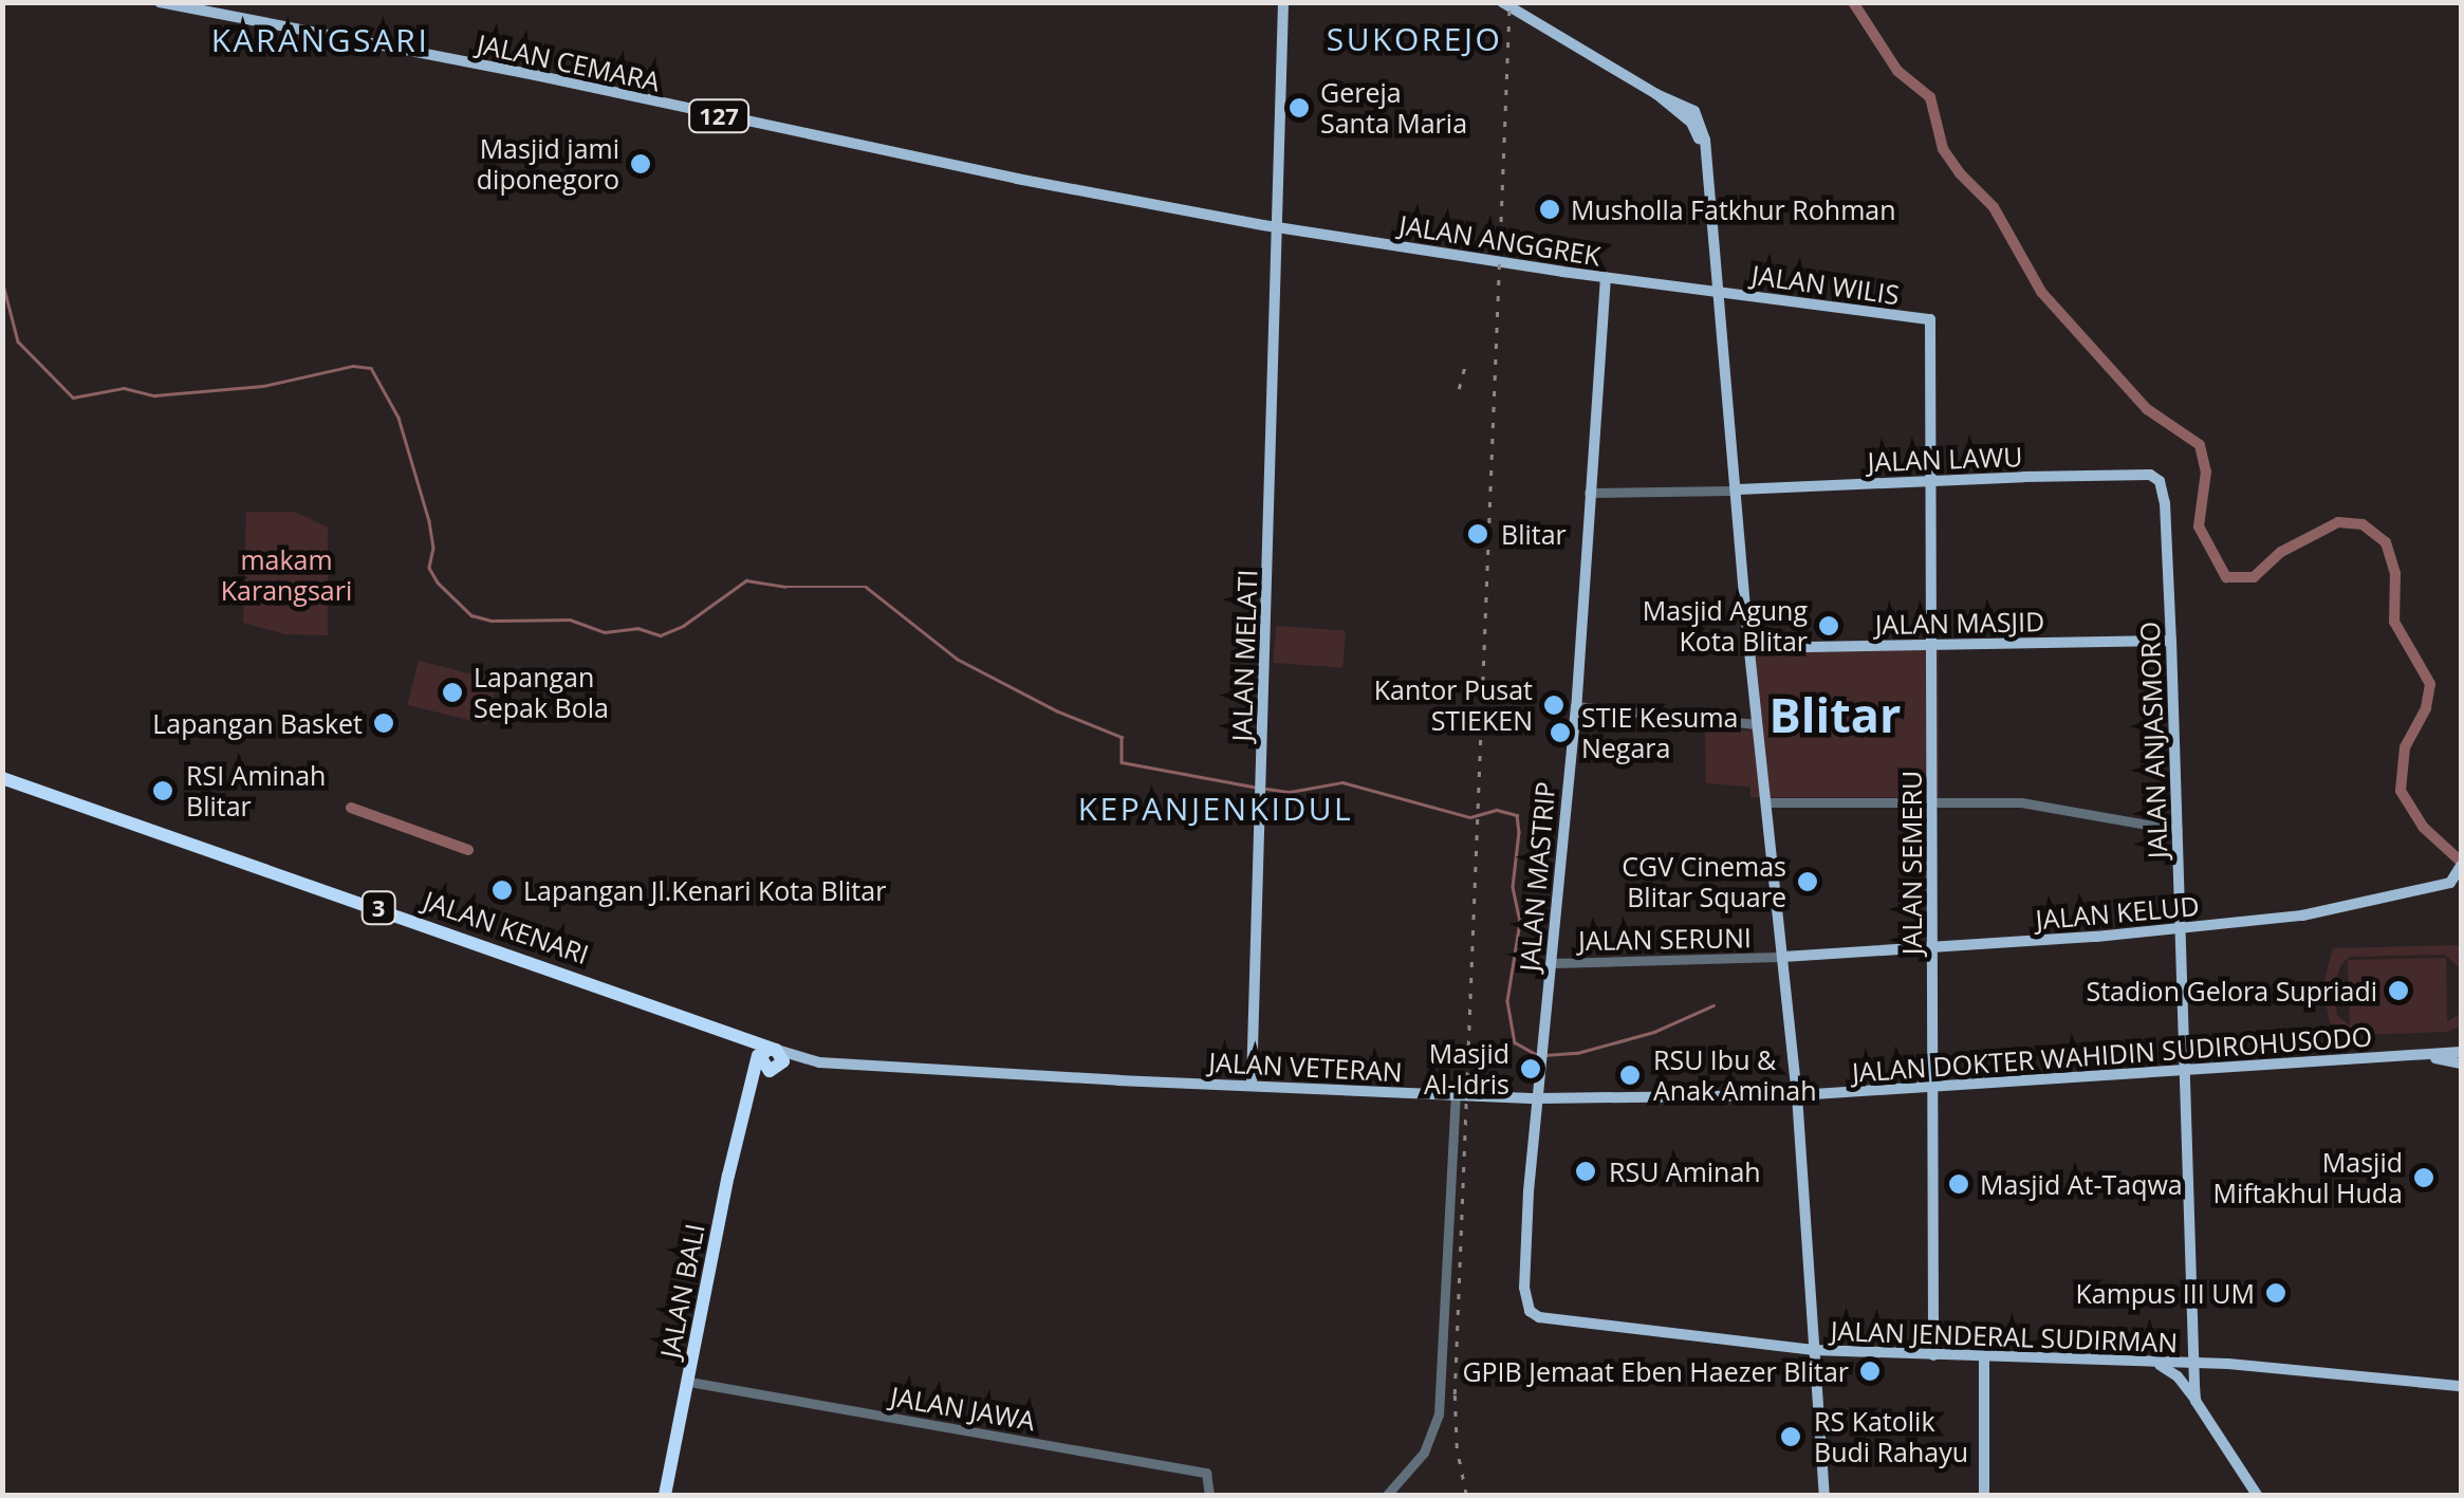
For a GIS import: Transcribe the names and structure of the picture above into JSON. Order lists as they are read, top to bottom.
{
  "streets": {
    "highway": ["3", "JALAN KENARI", "JALAN BALI"],
    "main road": [
      "JALAN CEMARA",
      "127",
      "JALAN ANGGREK",
      "JALAN WILIS",
      "JALAN LAWU",
      "JALAN MASJID",
      "JALAN MELATI",
      "JALAN ANJASMORO",
      "JALAN SEMERU",
      "JALAN MASTRIP",
      "JALAN KELUD",
      "JALAN DOKTER WAHIDIN SUDIROHUSODO",
      "JALAN VETERAN",
      "JALAN JENDERAL SUDIRMAN"
    ],
    "street": ["JALAN SERUNI", "JALAN JAWA"]
  },
  "crossings": [
    ["JALAN CEMARA", "JALAN ANGGREK"],
    ["JALAN CEMARA", "JALAN MELATI"],
    ["JALAN ANGGREK", "JALAN WILIS"],
    ["JALAN ANGGREK", "JALAN MELATI"],
    ["JALAN ANGGREK", "JALAN MASTRIP"],
    ["JALAN WILIS", "JALAN SEMERU"],
    ["JALAN LAWU", "JALAN ANJASMORO"],
    ["JALAN LAWU", "JALAN SEMERU"],
    ["JALAN MASJID", "JALAN ANJASMORO"],
    ["JALAN MASJID", "JALAN SEMERU"],
    ["JALAN MELATI", "JALAN VETERAN"],
    ["JALAN ANJASMORO", "JALAN KELUD"],
    ["JALAN ANJASMORO", "JALAN DOKTER WAHIDIN SUDIROHUSODO"],
    ["JALAN ANJASMORO", "JALAN JENDERAL SUDIRMAN"],
    ["JALAN SEMERU", "JALAN KELUD"],
    ["JALAN SEMERU", "JALAN DOKTER WAHIDIN SUDIROHUSODO"],
    ["JALAN SEMERU", "JALAN JENDERAL SUDIRMAN"],
    ["JALAN MASTRIP", "JALAN SERUNI"],
    ["JALAN MASTRIP", "JALAN VETERAN"],
    ["JALAN MASTRIP", "JALAN JENDERAL SUDIRMAN"],
    ["3", "JALAN KENARI"],
    ["3", "JALAN VETERAN"],
    ["JALAN KELUD", "JALAN SERUNI"],
    ["JALAN DOKTER WAHIDIN SUDIROHUSODO", "JALAN VETERAN"],
    ["JALAN BALI", "JALAN JAWA"]
  ],
  "districts": [
    "SUKOREJO",
    "KARANGSARI",
    "Blitar",
    "KEPANJENKIDUL"
  ],
  "parks": ["makam Karangsari"],
  "places": [
    "Gereja Santa Maria",
    "Masjid jami diponegoro",
    "Musholla Fatkhur Rohman",
    "Blitar",
    "Masjid Agung Kota Blitar",
    "Lapangan Sepak Bola",
    "Kantor Pusat STIEKEN",
    "Lapangan Basket",
    "STIE Kesuma Negara",
    "RSI Aminah Blitar",
    "CGV Cinemas Blitar Square",
    "Lapangan Jl.Kenari Kota Blitar",
    "Stadion Gelora Supriadi",
    "Masjid Al-Idris",
    "RSU Ibu & Anak Aminah",
    "RSU Aminah",
    "Masjid Miftakhul Huda",
    "Masjid At-Taqwa",
    "Kampus III UM",
    "GPIB Jemaat Eben Haezer Blitar",
    "RS Katolik Budi Rahayu"
  ]
}
